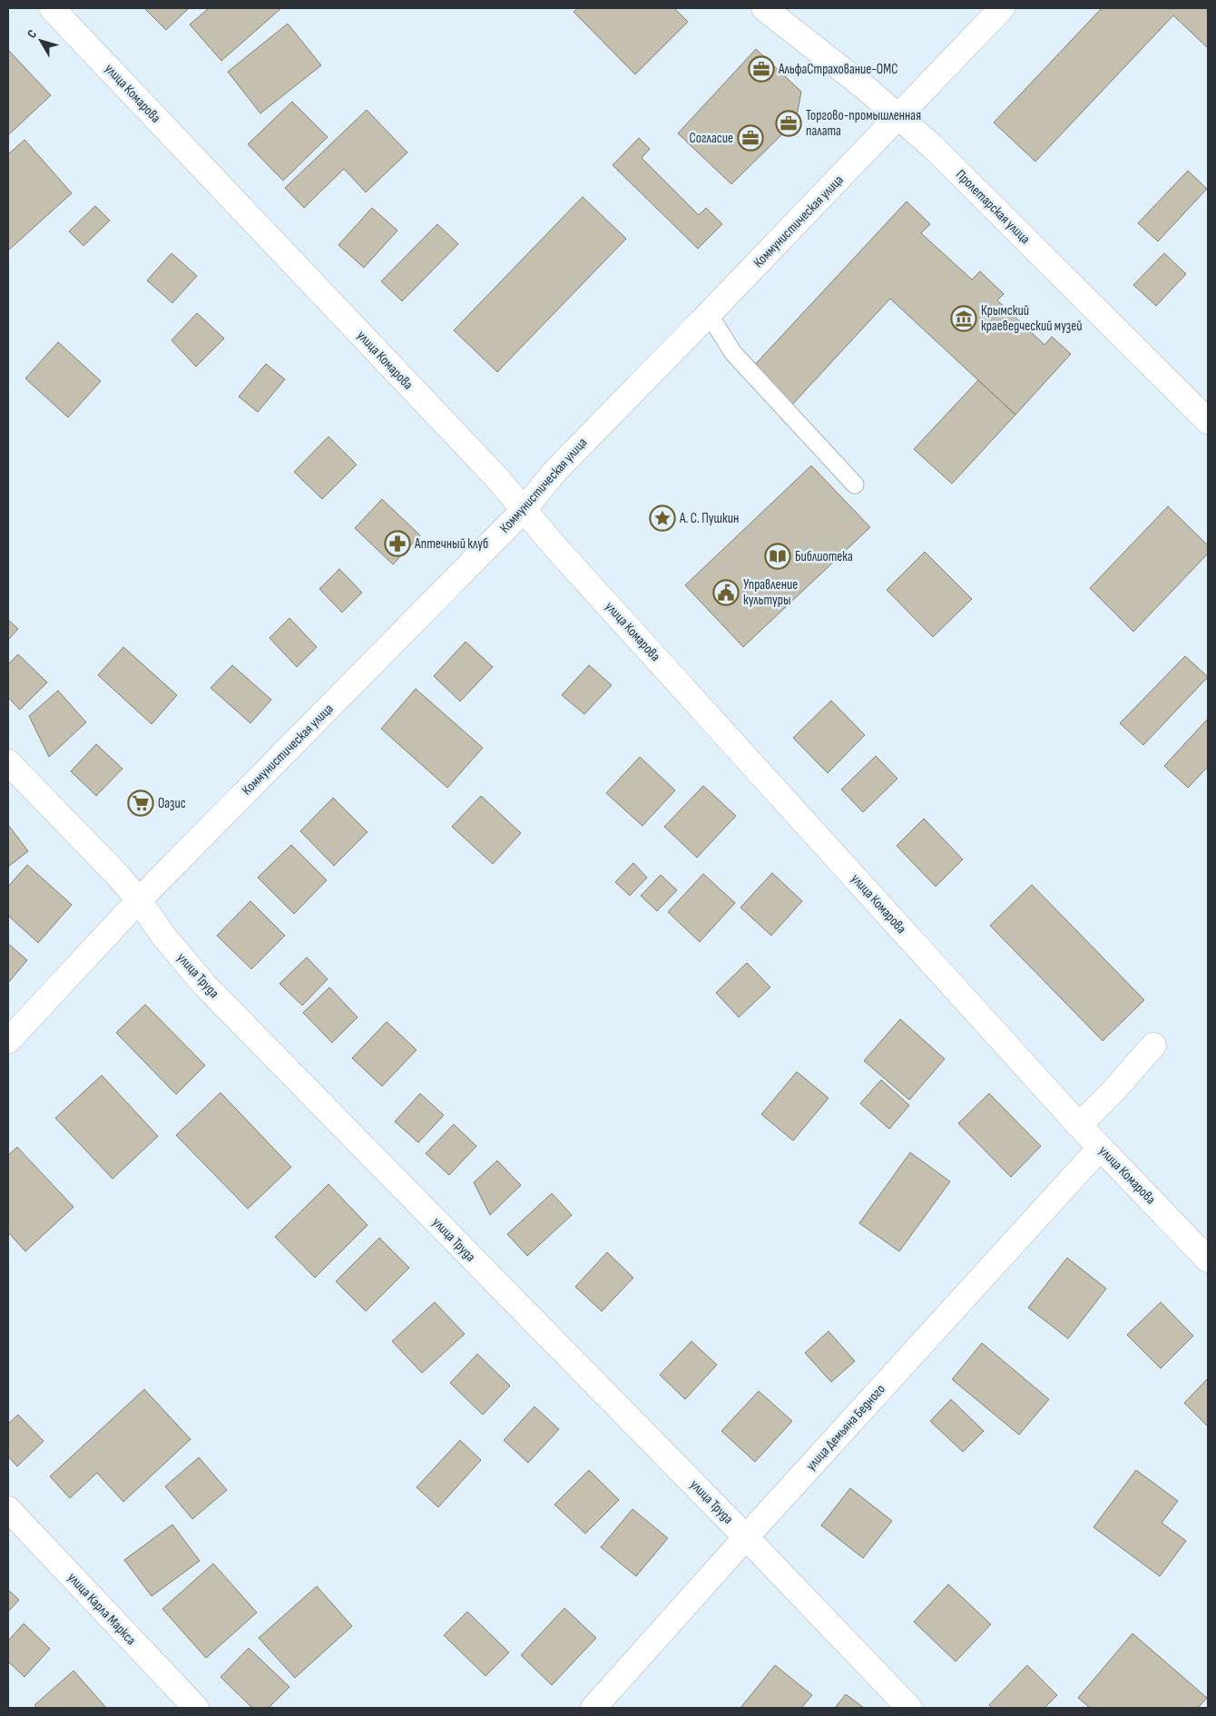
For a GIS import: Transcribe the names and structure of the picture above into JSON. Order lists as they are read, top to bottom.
{
  "streets": {
    "main road": [
      "улица Комарова",
      "Пролетарская улица",
      "Коммунистическая улица",
      "улица Труда",
      "улица Демьяна Бедного",
      "улица Карла Маркса"
    ]
  },
  "crossings": [
    ["улица Комарова", "Коммунистическая улица"],
    ["улица Комарова", "улица Демьяна Бедного"],
    ["Пролетарская улица", "Коммунистическая улица"],
    ["Коммунистическая улица", "улица Труда"],
    ["улица Труда", "улица Демьяна Бедного"]
  ],
  "places": {
    "office": ["АльфаСтрахование-ОМС", "Торгово-промышленная палата", "Согласие"],
    "museum": ["Крымский краеведческий музей"],
    "place": ["А. С. Пушкин"],
    "pharmacy": ["Аптечный клуб"],
    "library": ["Библиотека"],
    "public building": ["Управление культуры"],
    "supermarket": ["Оазис"]
  },
  "north": "top left"
}
